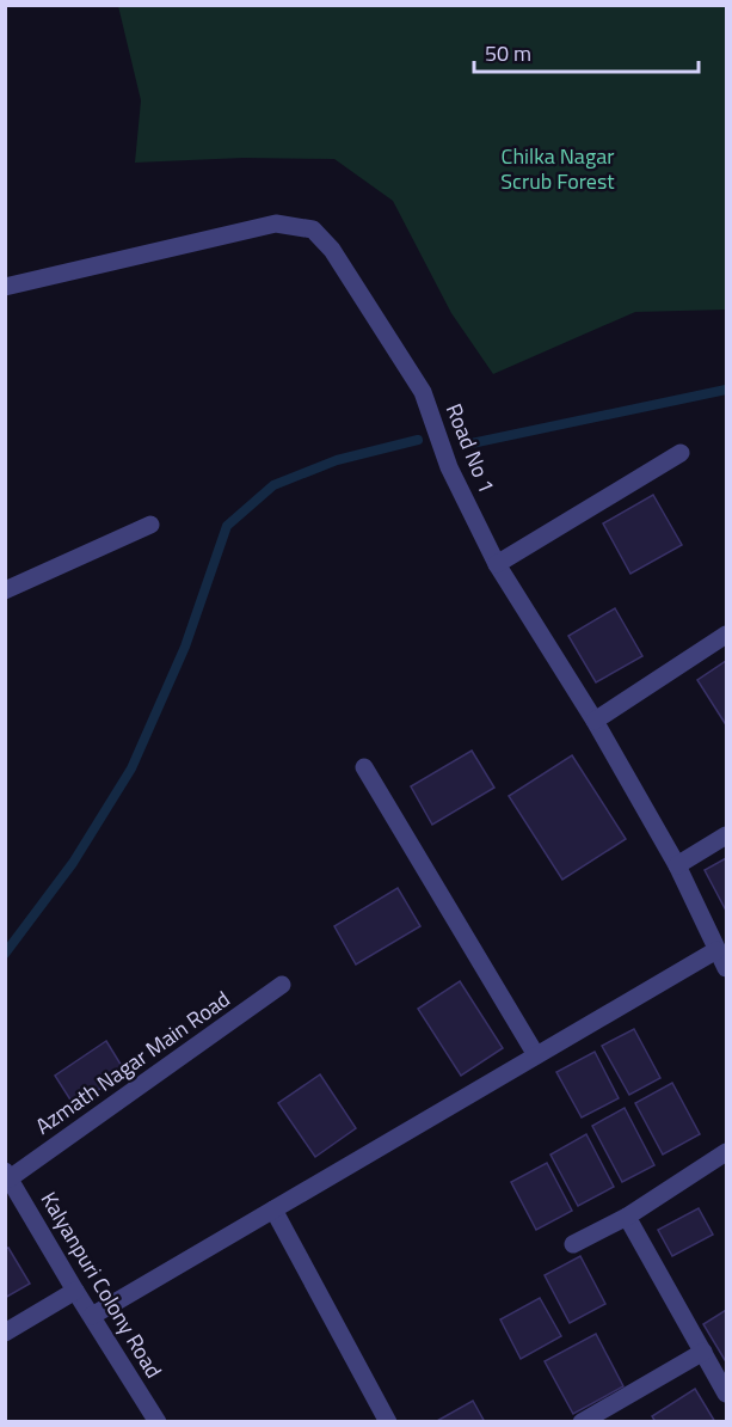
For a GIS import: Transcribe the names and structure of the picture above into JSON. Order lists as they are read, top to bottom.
{
  "streets": {
    "street": ["Road No 1", "Azmath Nagar Main Road", "Kalyanpuri Colony Road"]
  },
  "crossings": [
    ["Azmath Nagar Main Road", "Kalyanpuri Colony Road"]
  ],
  "parks": ["Chilka Nagar Scrub Forest"],
  "scale_bar": "50 m"
}
